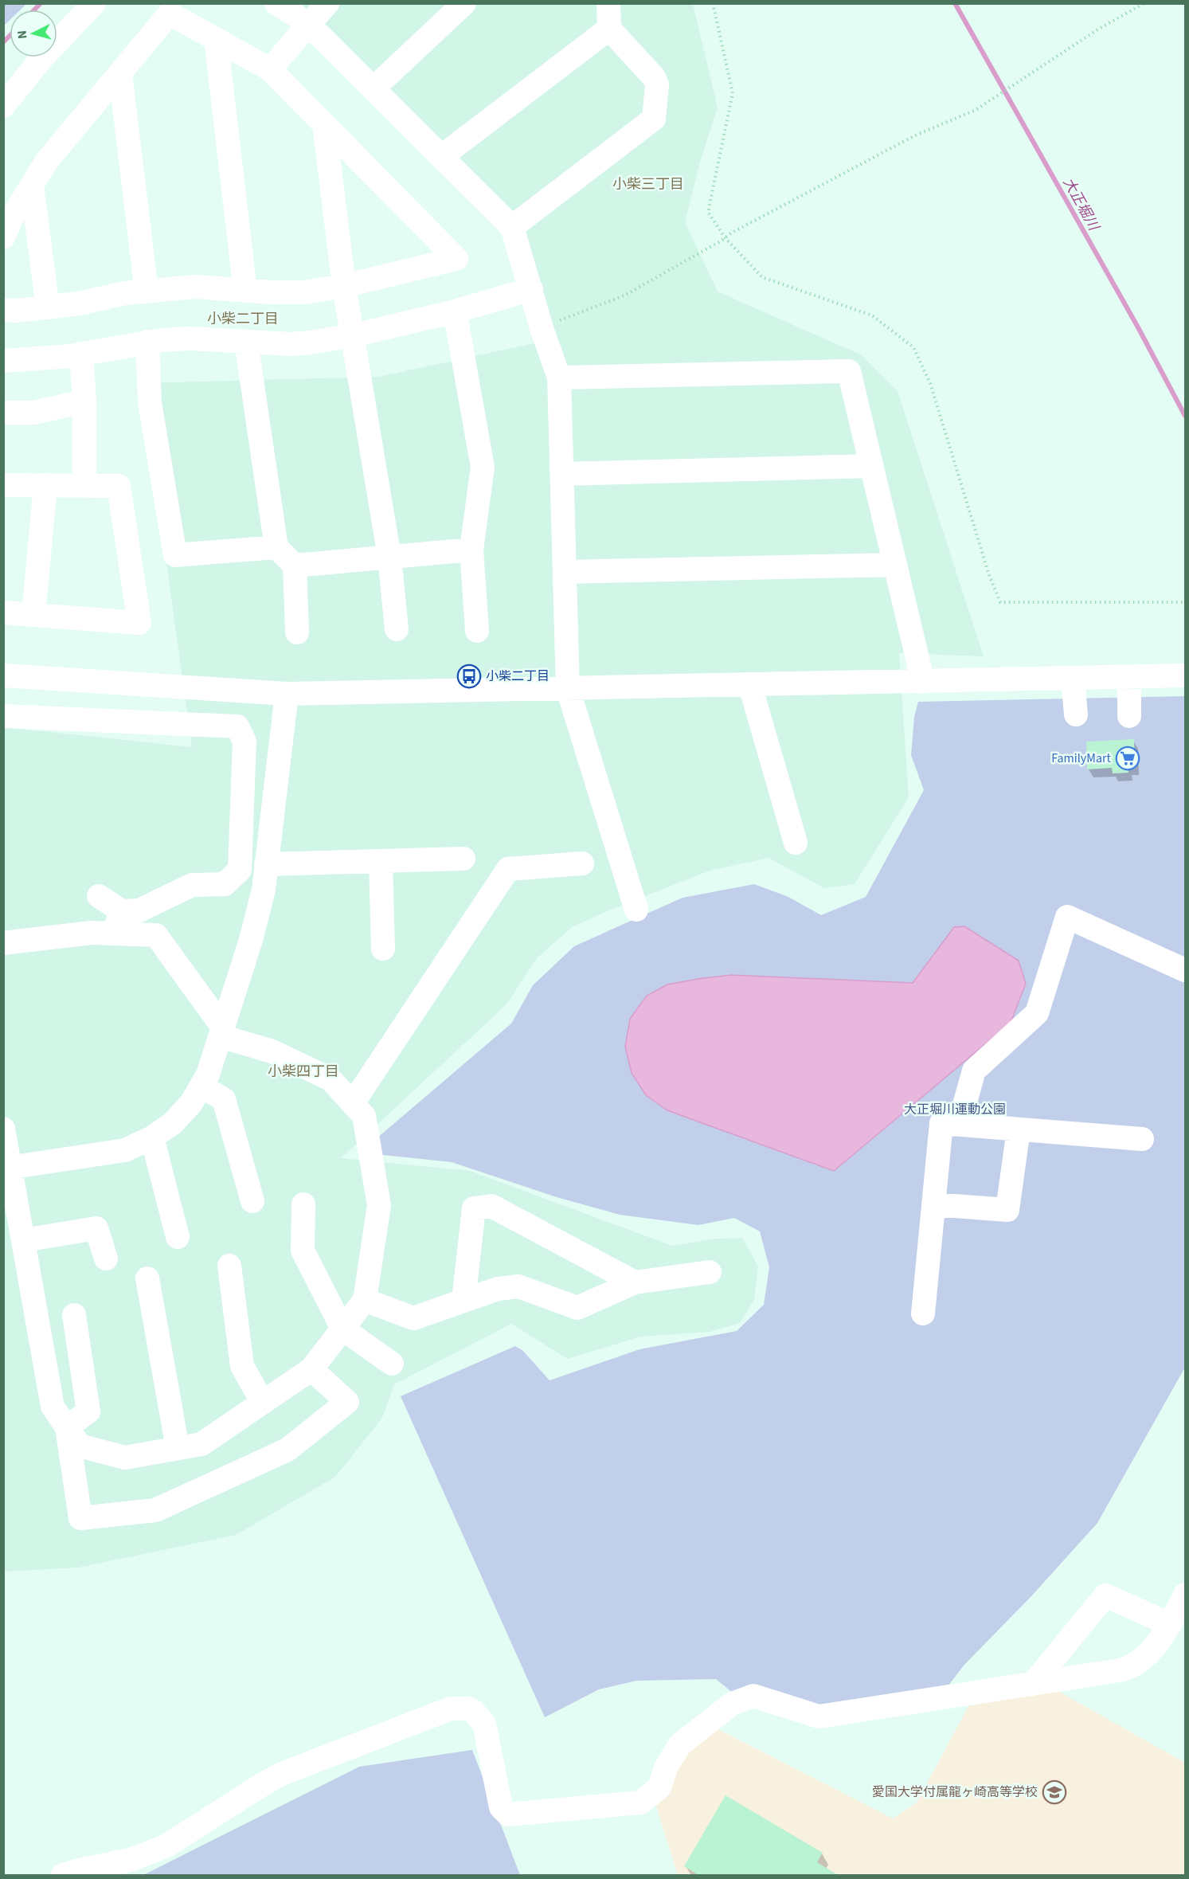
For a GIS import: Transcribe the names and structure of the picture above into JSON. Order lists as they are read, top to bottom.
{
  "districts": ["小柴三丁目", "小柴二丁目", "小柴四丁目"],
  "water": ["大正堀川"],
  "parks": ["大正堀川運動公園"],
  "places": {
    "bus stop": ["小柴二丁目"],
    "supermarket": ["FamilyMart"],
    "school or university": ["愛国大学付属龍ヶ崎高等学校"]
  },
  "north": "left"
}
